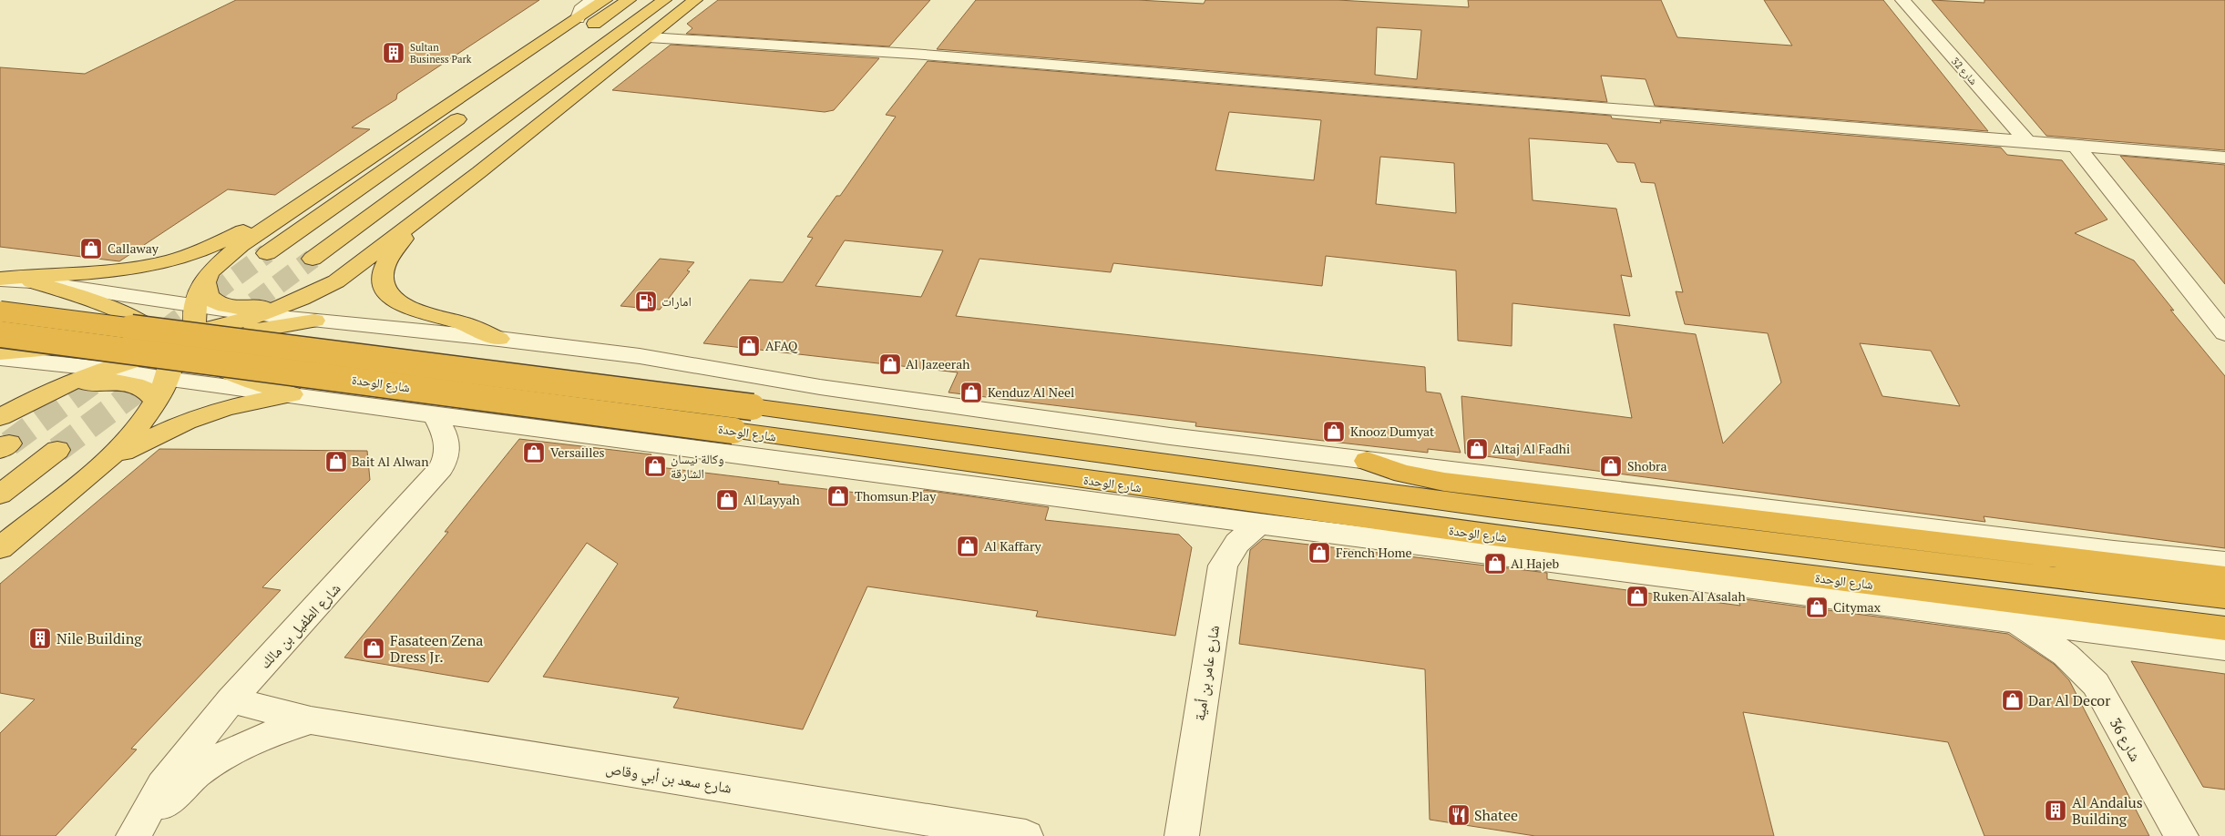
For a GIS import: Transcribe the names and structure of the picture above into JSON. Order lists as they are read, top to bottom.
{
  "streets": {
    "highway": ["شارع الوحدة"],
    "street": [
      "شارع 32",
      "شارع الطفيل بن مالك",
      "شارع عامر بن أمية",
      "شارع 36",
      "شارع سعد بن أبي وقاص"
    ]
  },
  "crossings": [
    ["شارع الطفيل بن مالك", "شارع سعد بن أبي وقاص"]
  ],
  "places": {
    "building": ["Sultan Business Park", "Nile Building", "Al Andalus Building"],
    "shop": [
      "Callaway",
      "AFAQ",
      "Al Jazeerah",
      "Kenduz Al Neel",
      "Knooz Dumyat",
      "Altaj Al Fadhi",
      "Versailles",
      "Bait Al Alwan",
      "وكالة نيسان الشارقة",
      "Shobra",
      "Thomsun Play",
      "Al Layyah",
      "Al Kaffary",
      "French Home",
      "Al Hajeb",
      "Ruken Al Asalah",
      "Citymax",
      "Fasateen Zena Dress Jr.",
      "Dar Al Decor"
    ],
    "fuel station": ["امارات"],
    "restaurant": ["Shatee"]
  }
}
